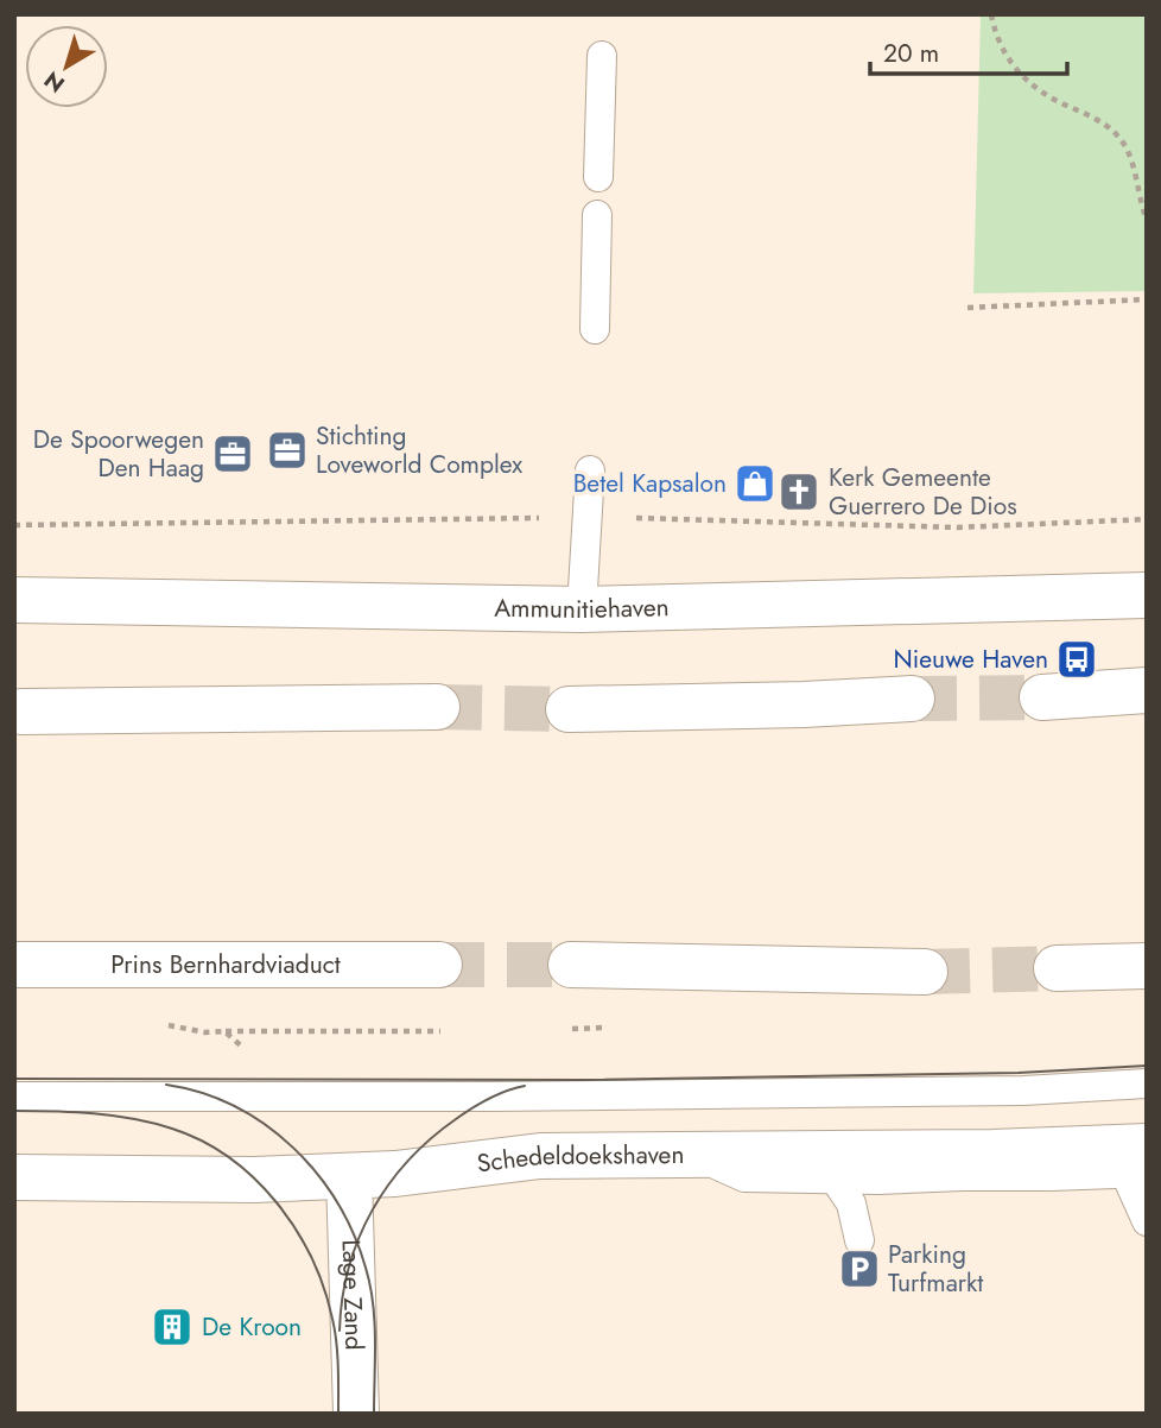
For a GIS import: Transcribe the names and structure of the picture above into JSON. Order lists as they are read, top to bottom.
{
  "streets": {
    "street": [
      "Ammunitiehaven",
      "Prins Bernhardviaduct",
      "Schedeldoekshaven",
      "Lage Zand"
    ]
  },
  "crossings": [
    ["Schedeldoekshaven", "Lage Zand"]
  ],
  "places": {
    "office": ["Stichting Loveworld Complex", "De Spoorwegen Den Haag"],
    "shop": ["Betel Kapsalon"],
    "church": ["Kerk Gemeente Guerrero De Dios"],
    "bus stop": ["Nieuwe Haven"],
    "parking": ["Parking Turfmarkt"],
    "building": ["De Kroon"]
  },
  "scale_bar": "20 m",
  "north": "bottom left"
}
